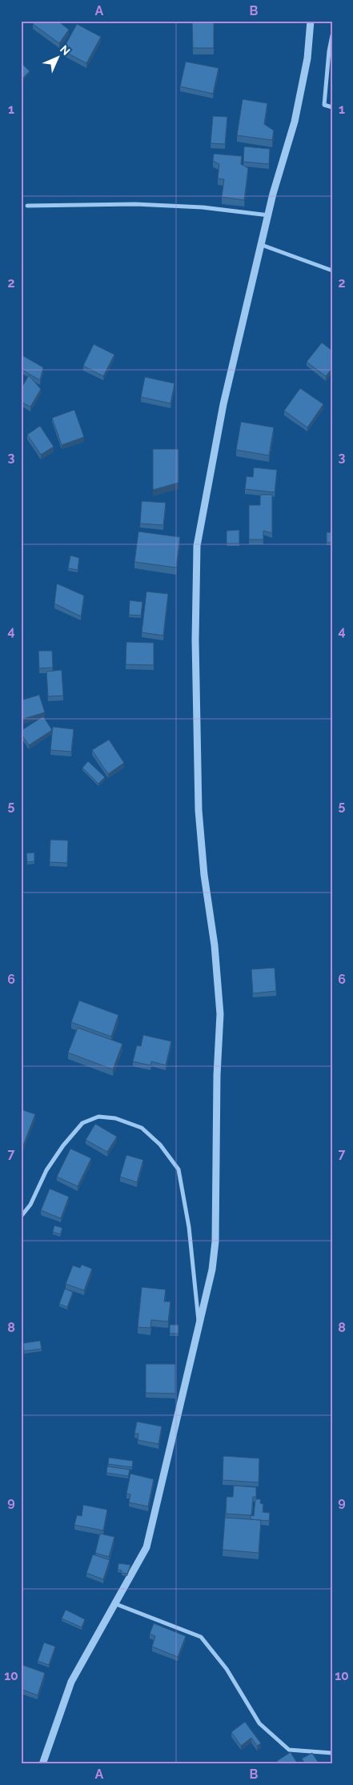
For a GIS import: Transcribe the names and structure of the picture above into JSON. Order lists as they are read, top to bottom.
{
  "north": "top right",
  "grid": {
    "columns": ["A", "B"],
    "rows": [
      "1",
      "2",
      "3",
      "4",
      "5",
      "6",
      "7",
      "8",
      "9",
      "10"
    ]
  }
}
